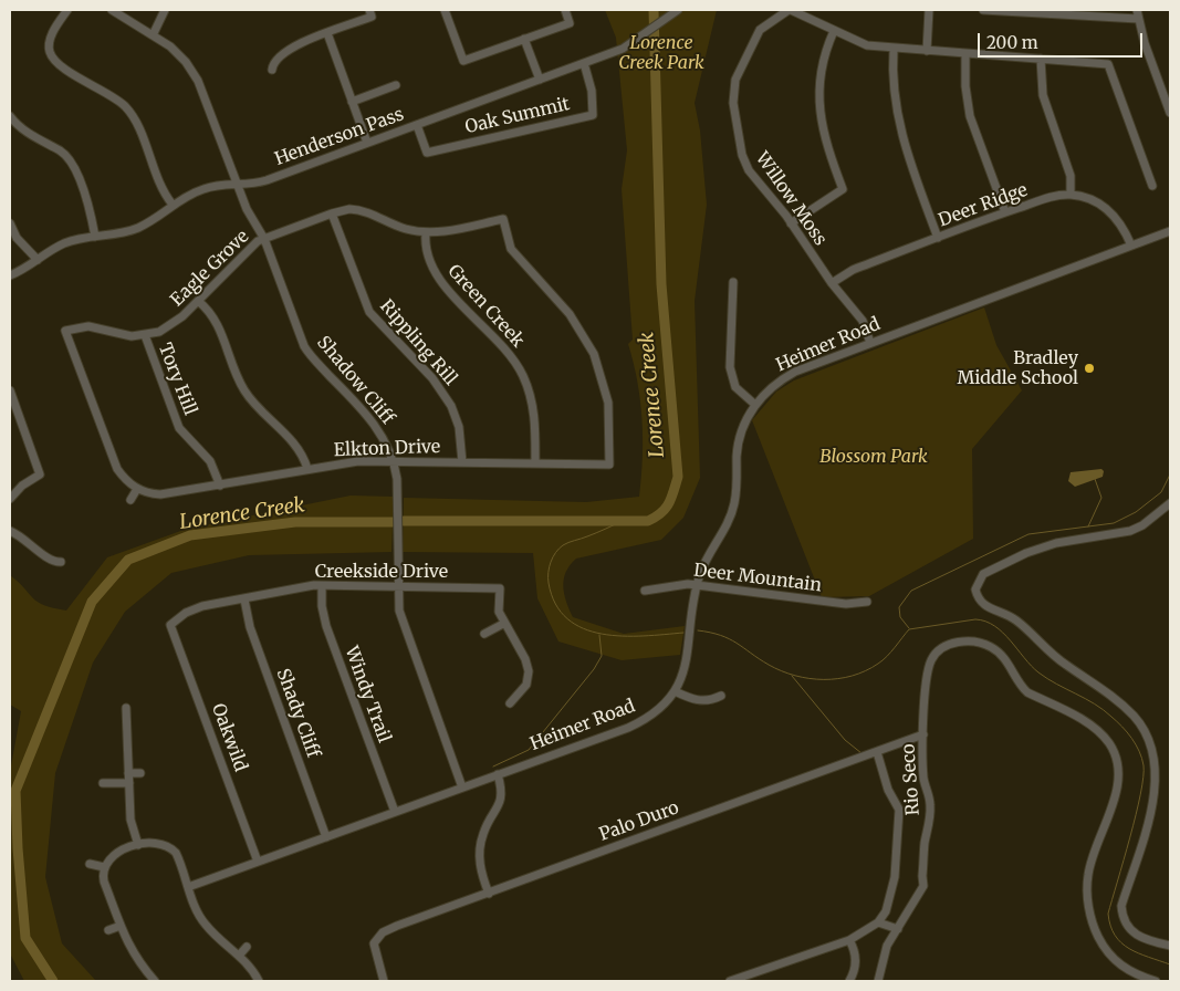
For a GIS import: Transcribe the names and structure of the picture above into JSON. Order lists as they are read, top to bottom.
{
  "streets": {
    "street": [
      "Oak Summit",
      "Henderson Pass",
      "Willow Moss",
      "Deer Ridge",
      "Eagle Grove",
      "Green Creek",
      "Rippling Rill",
      "Heimer Road",
      "Tory Hill",
      "Shadow Cliff",
      "Elkton Drive",
      "Creekside Drive",
      "Deer Mountain",
      "Windy Trail",
      "Shady Cliff",
      "Oakwild",
      "Rio Seco",
      "Palo Duro"
    ]
  },
  "crossings": [
    ["Oak Summit", "Henderson Pass"],
    ["Henderson Pass", "Shadow Cliff"],
    ["Willow Moss", "Deer Ridge"],
    ["Willow Moss", "Heimer Road"],
    ["Deer Ridge", "Heimer Road"],
    ["Eagle Grove", "Green Creek"],
    ["Eagle Grove", "Rippling Rill"],
    ["Eagle Grove", "Tory Hill"],
    ["Eagle Grove", "Shadow Cliff"],
    ["Eagle Grove", "Elkton Drive"],
    ["Green Creek", "Elkton Drive"],
    ["Rippling Rill", "Elkton Drive"],
    ["Heimer Road", "Shadow Cliff"],
    ["Heimer Road", "Deer Mountain"],
    ["Heimer Road", "Windy Trail"],
    ["Heimer Road", "Shady Cliff"],
    ["Heimer Road", "Oakwild"],
    ["Tory Hill", "Elkton Drive"],
    ["Shadow Cliff", "Elkton Drive"],
    ["Shadow Cliff", "Creekside Drive"],
    ["Creekside Drive", "Windy Trail"],
    ["Creekside Drive", "Shady Cliff"],
    ["Creekside Drive", "Oakwild"],
    ["Rio Seco", "Palo Duro"]
  ],
  "water": ["Lorence Creek"],
  "parks": ["Lorence Creek Park", "Blossom Park"],
  "places": ["Bradley Middle School"],
  "scale_bar": "200 m"
}
